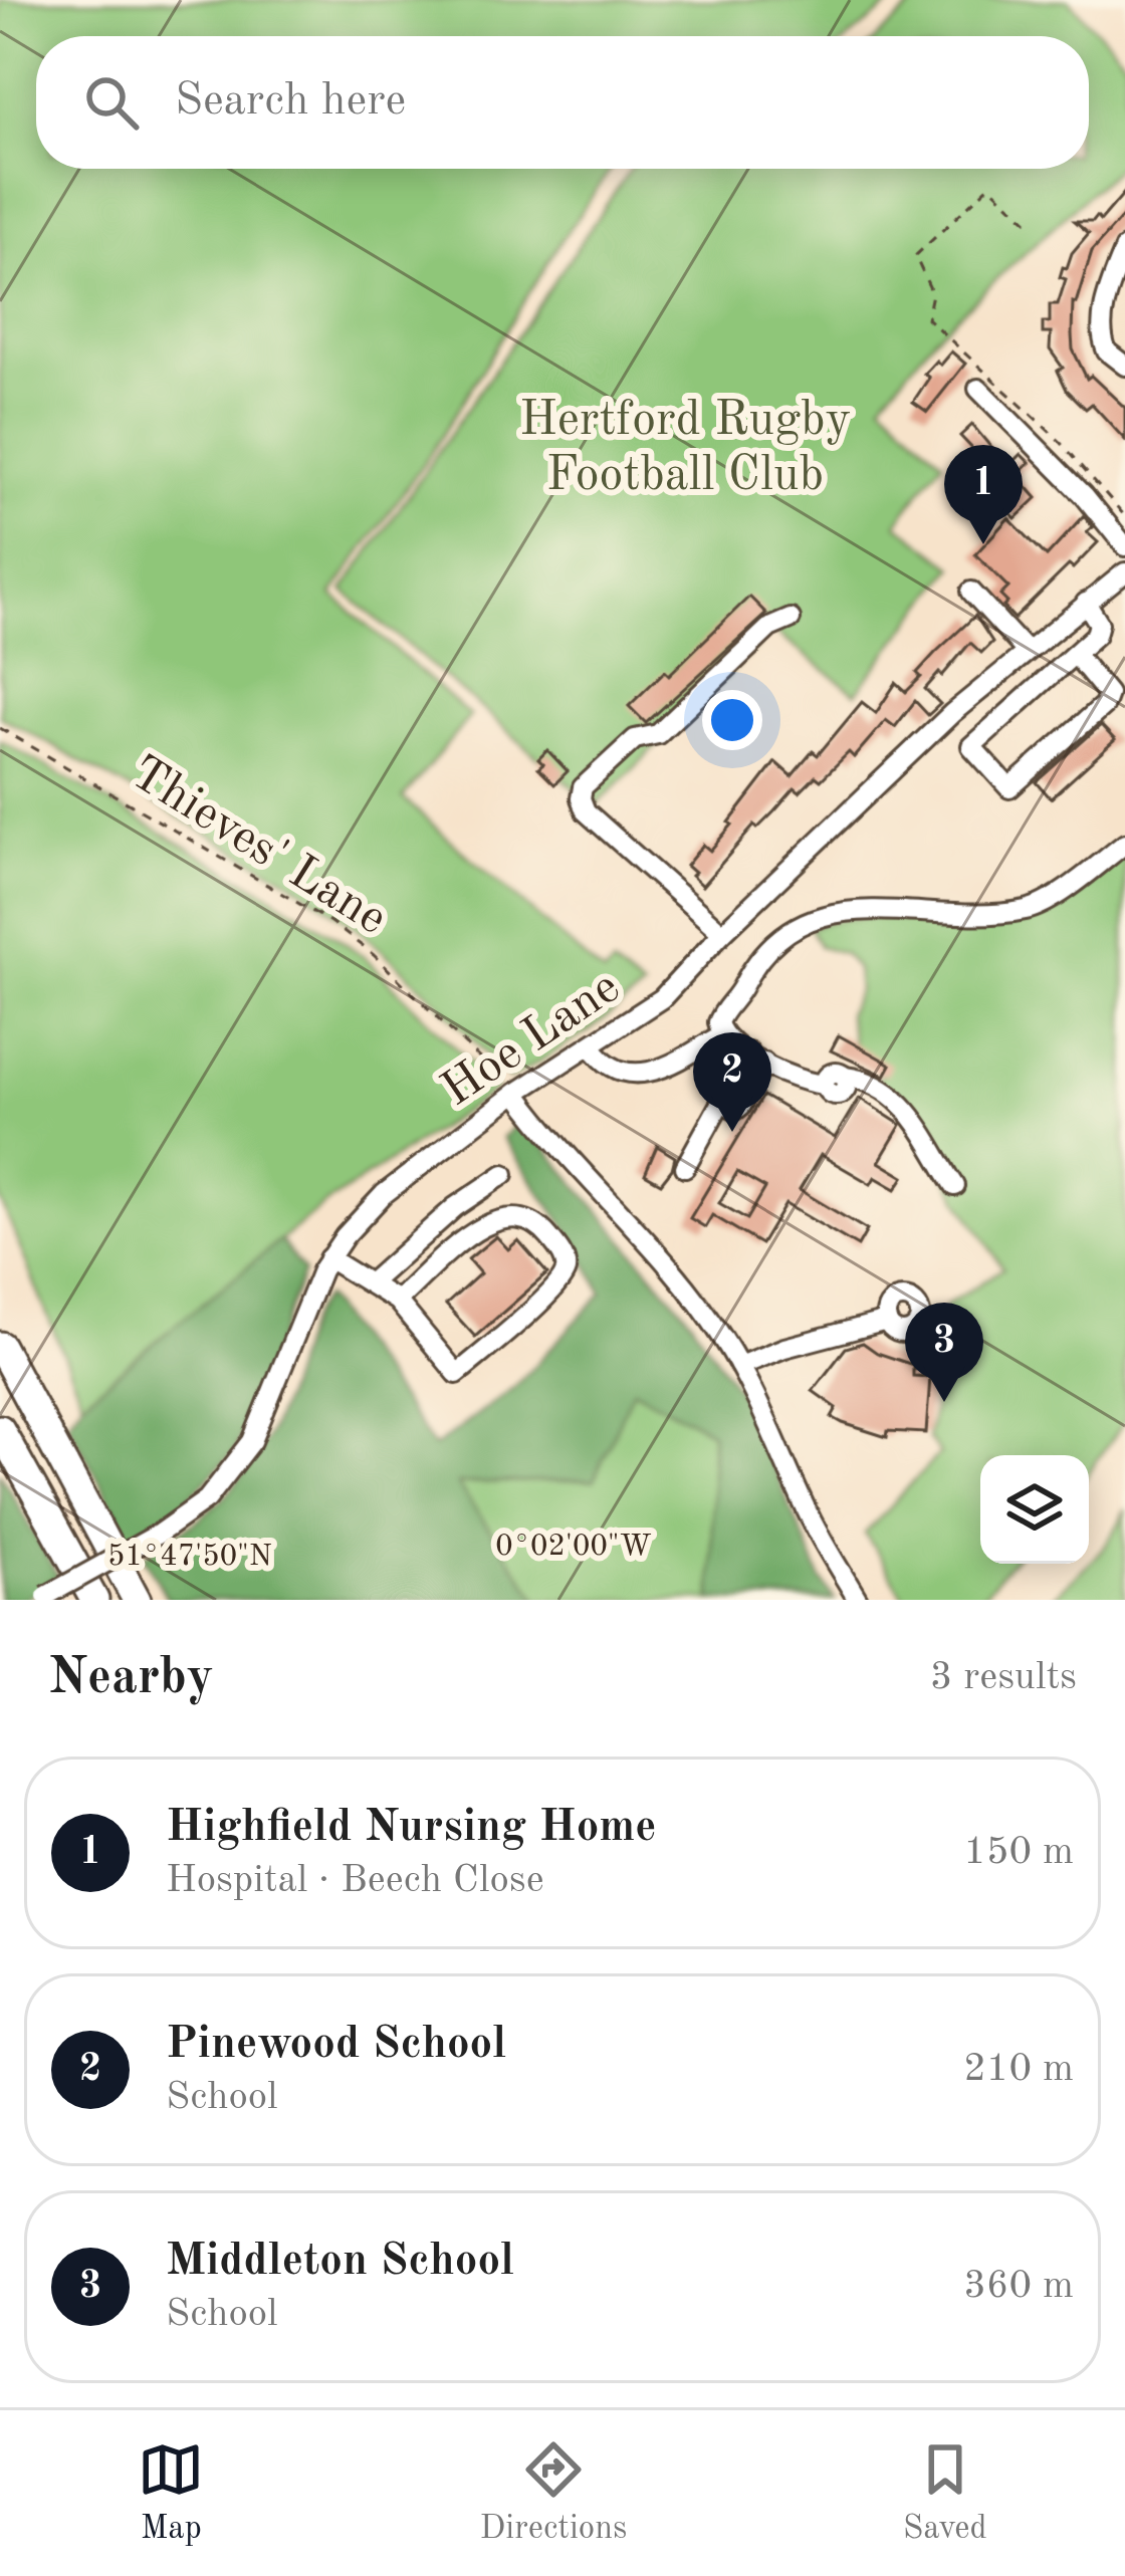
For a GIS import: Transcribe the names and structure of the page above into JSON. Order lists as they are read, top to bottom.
{
  "streets": {
    "street": ["Hoe Lane"],
    "path": ["Thieves' Lane"]
  },
  "crossings": [
    ["Thieves' Lane", "Hoe Lane"]
  ],
  "parks": ["Hertford Rugby Football Club"],
  "page": {
    "search": "Search here",
    "pins": ["1", "2", "3"],
    "heading": ["Nearby", "3 results"],
    "list": [
      {
        "mark": "1",
        "name": "Highfield Nursing Home",
        "note": "Hospital · Beech Close",
        "value": "150 m"
      },
      {
        "mark": "2",
        "name": "Pinewood School",
        "note": "School",
        "value": "210 m"
      },
      {
        "mark": "3",
        "name": "Middleton School",
        "note": "School",
        "value": "360 m"
      }
    ],
    "nav": ["Map", "Directions", "Saved"]
  },
  "coordinates": ["0°02'00\"W", "51°47'50\"N"]
}
